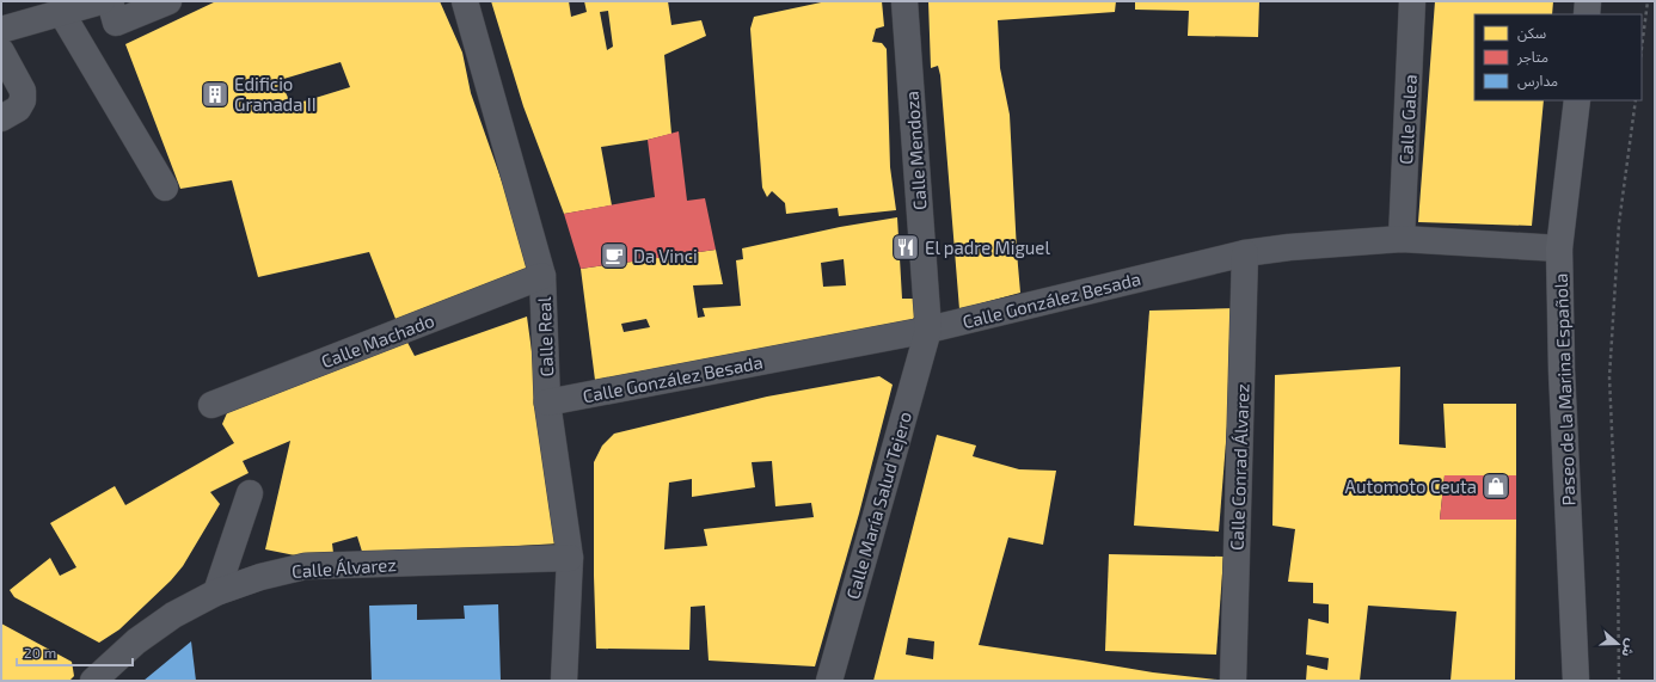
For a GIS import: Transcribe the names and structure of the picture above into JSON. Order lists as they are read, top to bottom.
{
  "streets": {
    "main road": ["Paseo de la Marina Española"],
    "street": [
      "Calle Galea",
      "Calle Mendoza",
      "Calle González Besada",
      "Calle Real",
      "Calle Machado",
      "Calle Conrad Álvarez",
      "Calle María Salud Tejero",
      "Calle Álvarez"
    ]
  },
  "crossings": [
    ["Calle Galea", "Calle González Besada"],
    ["Calle Mendoza", "Calle González Besada"],
    ["Calle Mendoza", "Calle María Salud Tejero"],
    ["Calle González Besada", "Calle Real"],
    ["Calle González Besada", "Paseo de la Marina Española"],
    ["Calle González Besada", "Calle Conrad Álvarez"],
    ["Calle González Besada", "Calle María Salud Tejero"],
    ["Calle Real", "Calle Machado"],
    ["Calle Real", "Calle Álvarez"]
  ],
  "places": {
    "building": ["Edificio Granada II"],
    "restaurant": ["El padre Miguel"],
    "cafe": ["Da Vinci"],
    "shop": ["Automoto Ceuta"]
  },
  "legend": ["سكن", "متاجر", "مدارس"],
  "scale_bar": "20 m",
  "north": "right"
}
